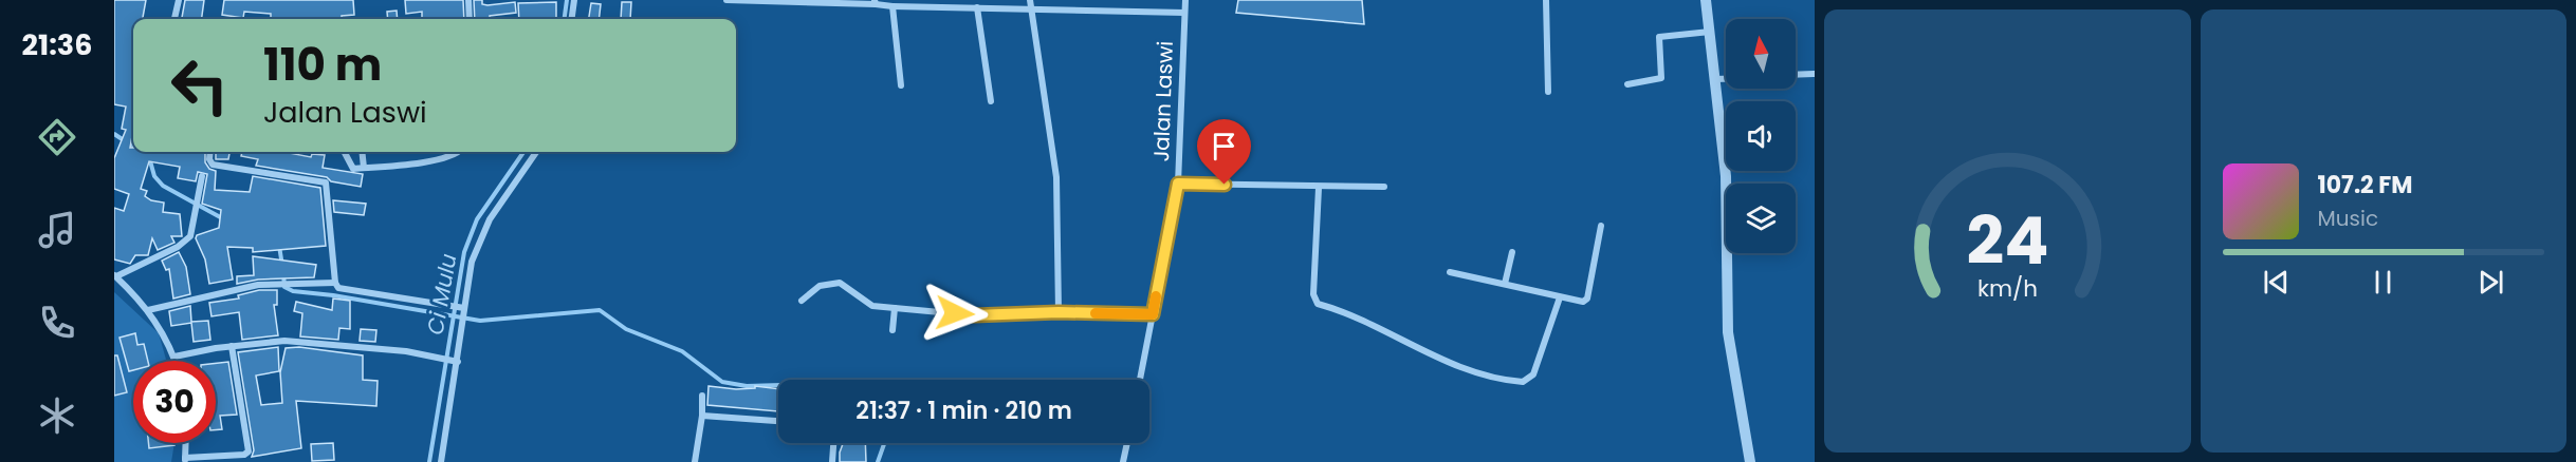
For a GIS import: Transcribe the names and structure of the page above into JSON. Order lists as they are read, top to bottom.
{
  "streets": {
    "street": ["Jalan Laswi"]
  },
  "water": ["Ci Mulu"],
  "north": "top",
  "page": {
    "tabs": "21:36",
    "turn": ["110 m", "Jalan Laswi"],
    "song": ["107.2 FM", "Music"],
    "limit": "30",
    "trip": "21:37 · 1 min · 210 m",
    "gauge": ["24", "km/h"]
  }
}
